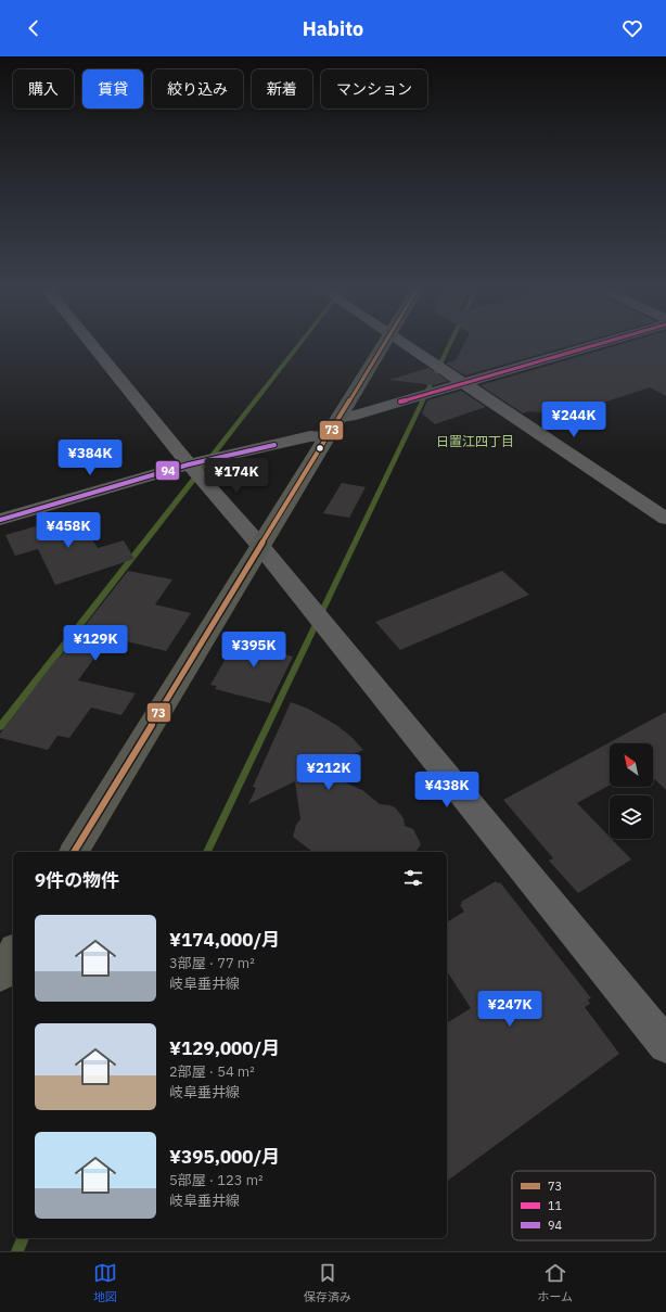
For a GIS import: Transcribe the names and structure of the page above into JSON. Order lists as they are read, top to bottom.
{
  "districts": ["日置江四丁目"],
  "lines": ["transit line 73", "transit line 11", "transit line 94"],
  "legend": ["73", "11", "94"],
  "north": "top left",
  "page": {
    "header": "Habito",
    "chip": [
      "購入",
      "賃貸",
      "絞り込み",
      "新着",
      "マンション"
    ],
    "price": [
      "¥244K",
      "¥384K",
      "¥174K",
      "¥458K",
      "¥129K",
      "¥395K",
      "¥212K",
      "¥438K",
      "¥247K"
    ],
    "heading": "9件の物件",
    "list": [
      {
        "name": "¥174,000/月",
        "note": "3部屋 · 77 m² · 岐阜垂井線"
      },
      {
        "name": "¥129,000/月",
        "note": "2部屋 · 54 m² · 岐阜垂井線"
      },
      {
        "name": "¥395,000/月",
        "note": "5部屋 · 123 m² · 岐阜垂井線"
      }
    ],
    "tabs": ["地図", "保存済み", "ホーム"]
  }
}
